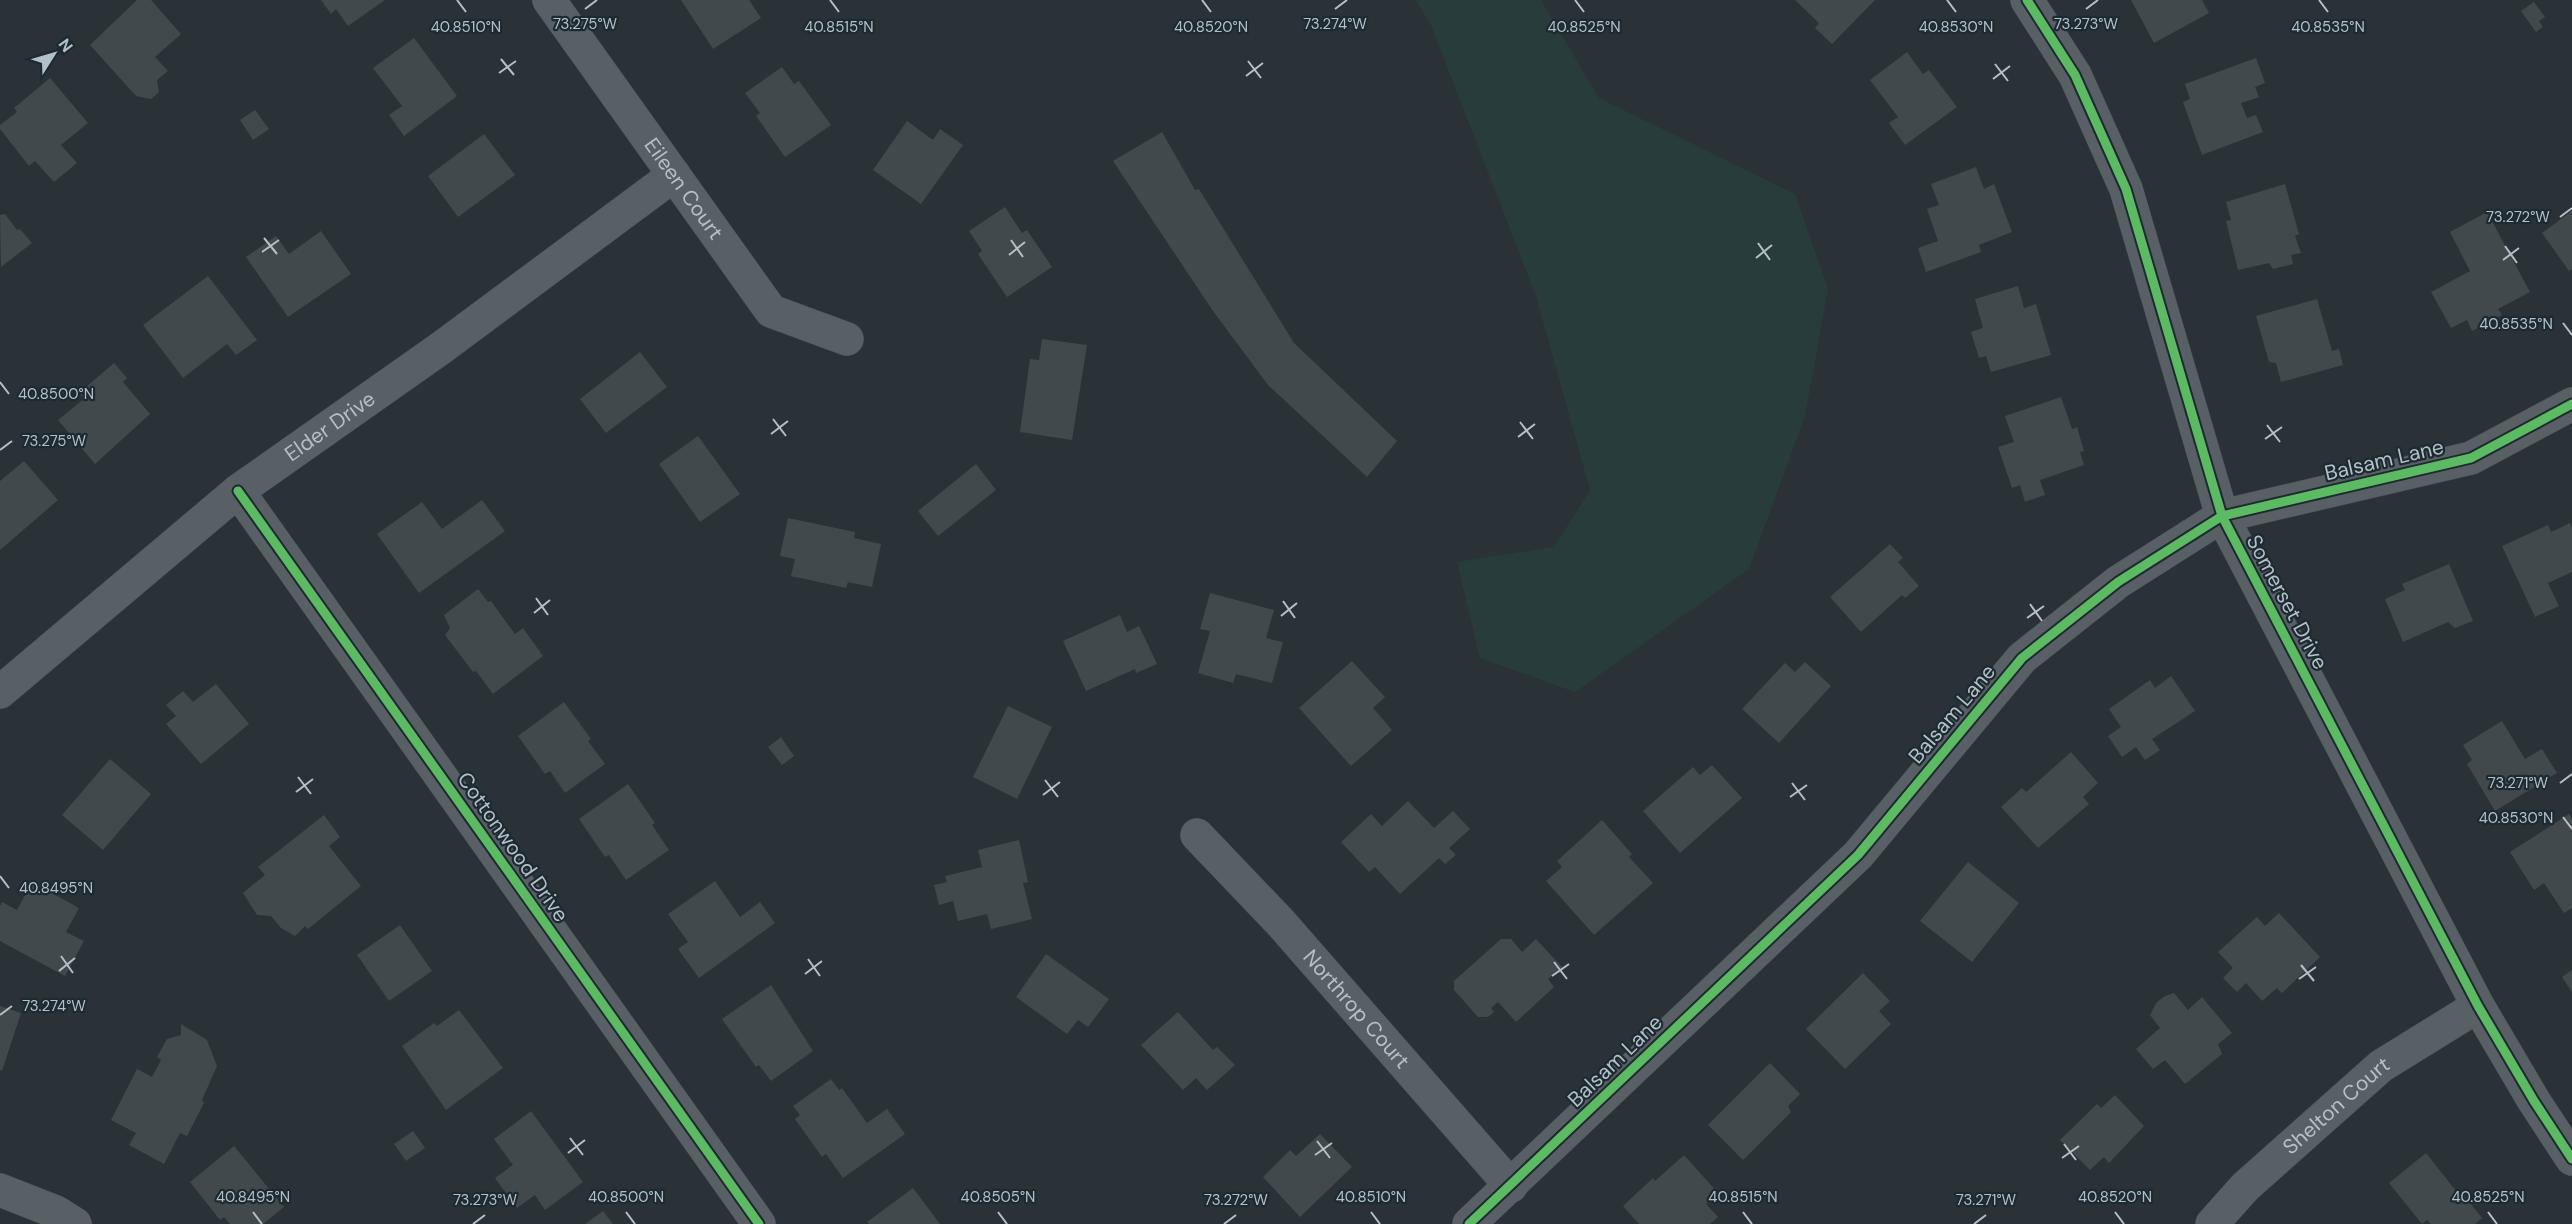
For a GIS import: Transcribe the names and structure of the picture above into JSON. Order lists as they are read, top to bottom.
{
  "streets": {
    "street": [
      "Eileen Court",
      "Elder Drive",
      "Balsam Lane",
      "Somerset Drive",
      "Cottonwood Drive",
      "Northrop Court",
      "Shelton Court"
    ]
  },
  "crossings": [
    ["Eileen Court", "Elder Drive"],
    ["Elder Drive", "Cottonwood Drive"],
    ["Balsam Lane", "Somerset Drive"],
    ["Balsam Lane", "Northrop Court"],
    ["Somerset Drive", "Shelton Court"]
  ],
  "north": "top right",
  "coordinates": [
    "73.275°W",
    "73.273°W",
    "73.274°W",
    "40.8510°N",
    "40.8515°N",
    "40.8520°N",
    "40.8525°N",
    "40.8530°N",
    "40.8535°N",
    "73.272°W",
    "40.8500°N",
    "73.271°W",
    "40.8495°N",
    "40.8505°N"
  ]
}
